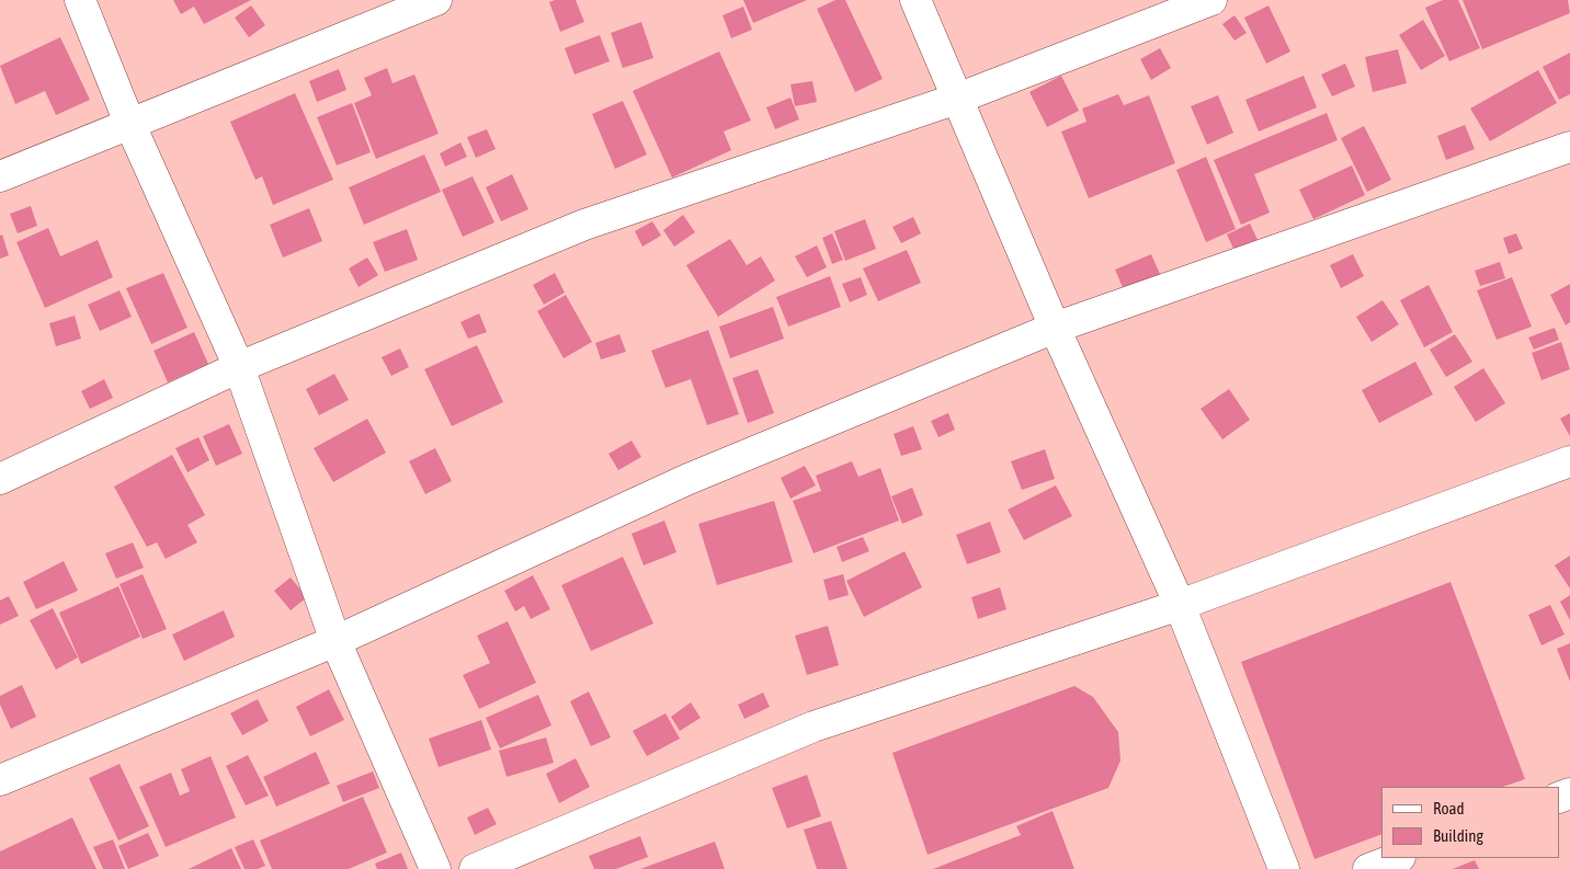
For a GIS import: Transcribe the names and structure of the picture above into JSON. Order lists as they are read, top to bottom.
{
  "legend": ["Road", "Building"]
}
